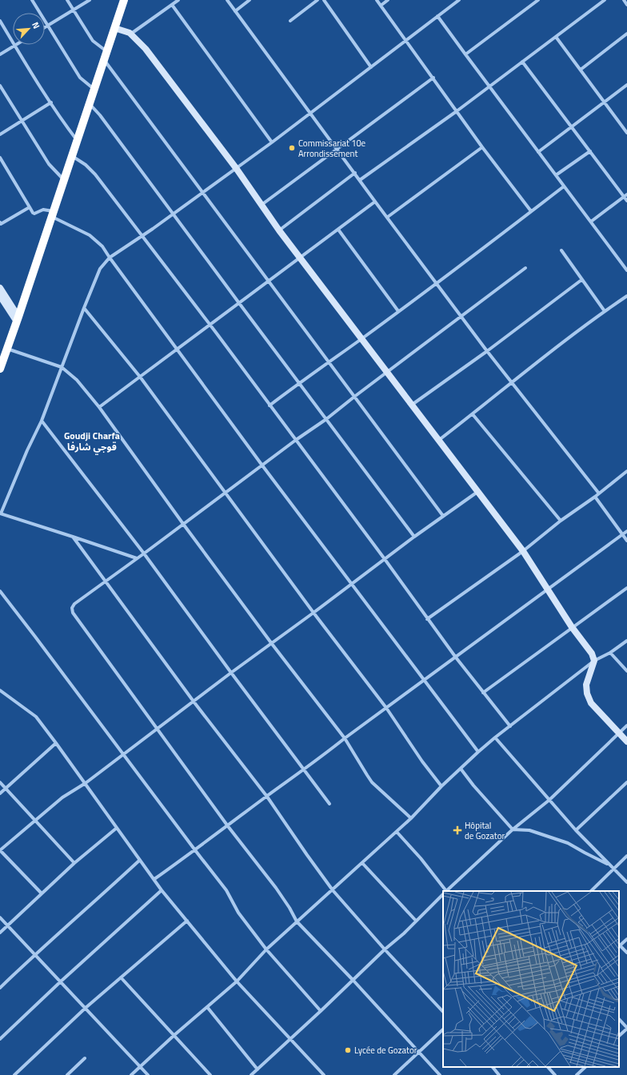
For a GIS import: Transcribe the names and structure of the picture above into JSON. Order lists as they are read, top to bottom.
{
  "districts": ["Goudji Charfa قوجي شارفا"],
  "places": {
    "other": ["Commissariat 10e Arrondissement", "Lycée de Gozator"],
    "health": ["Hôpital de Gozator"]
  },
  "north": "top right"
}
